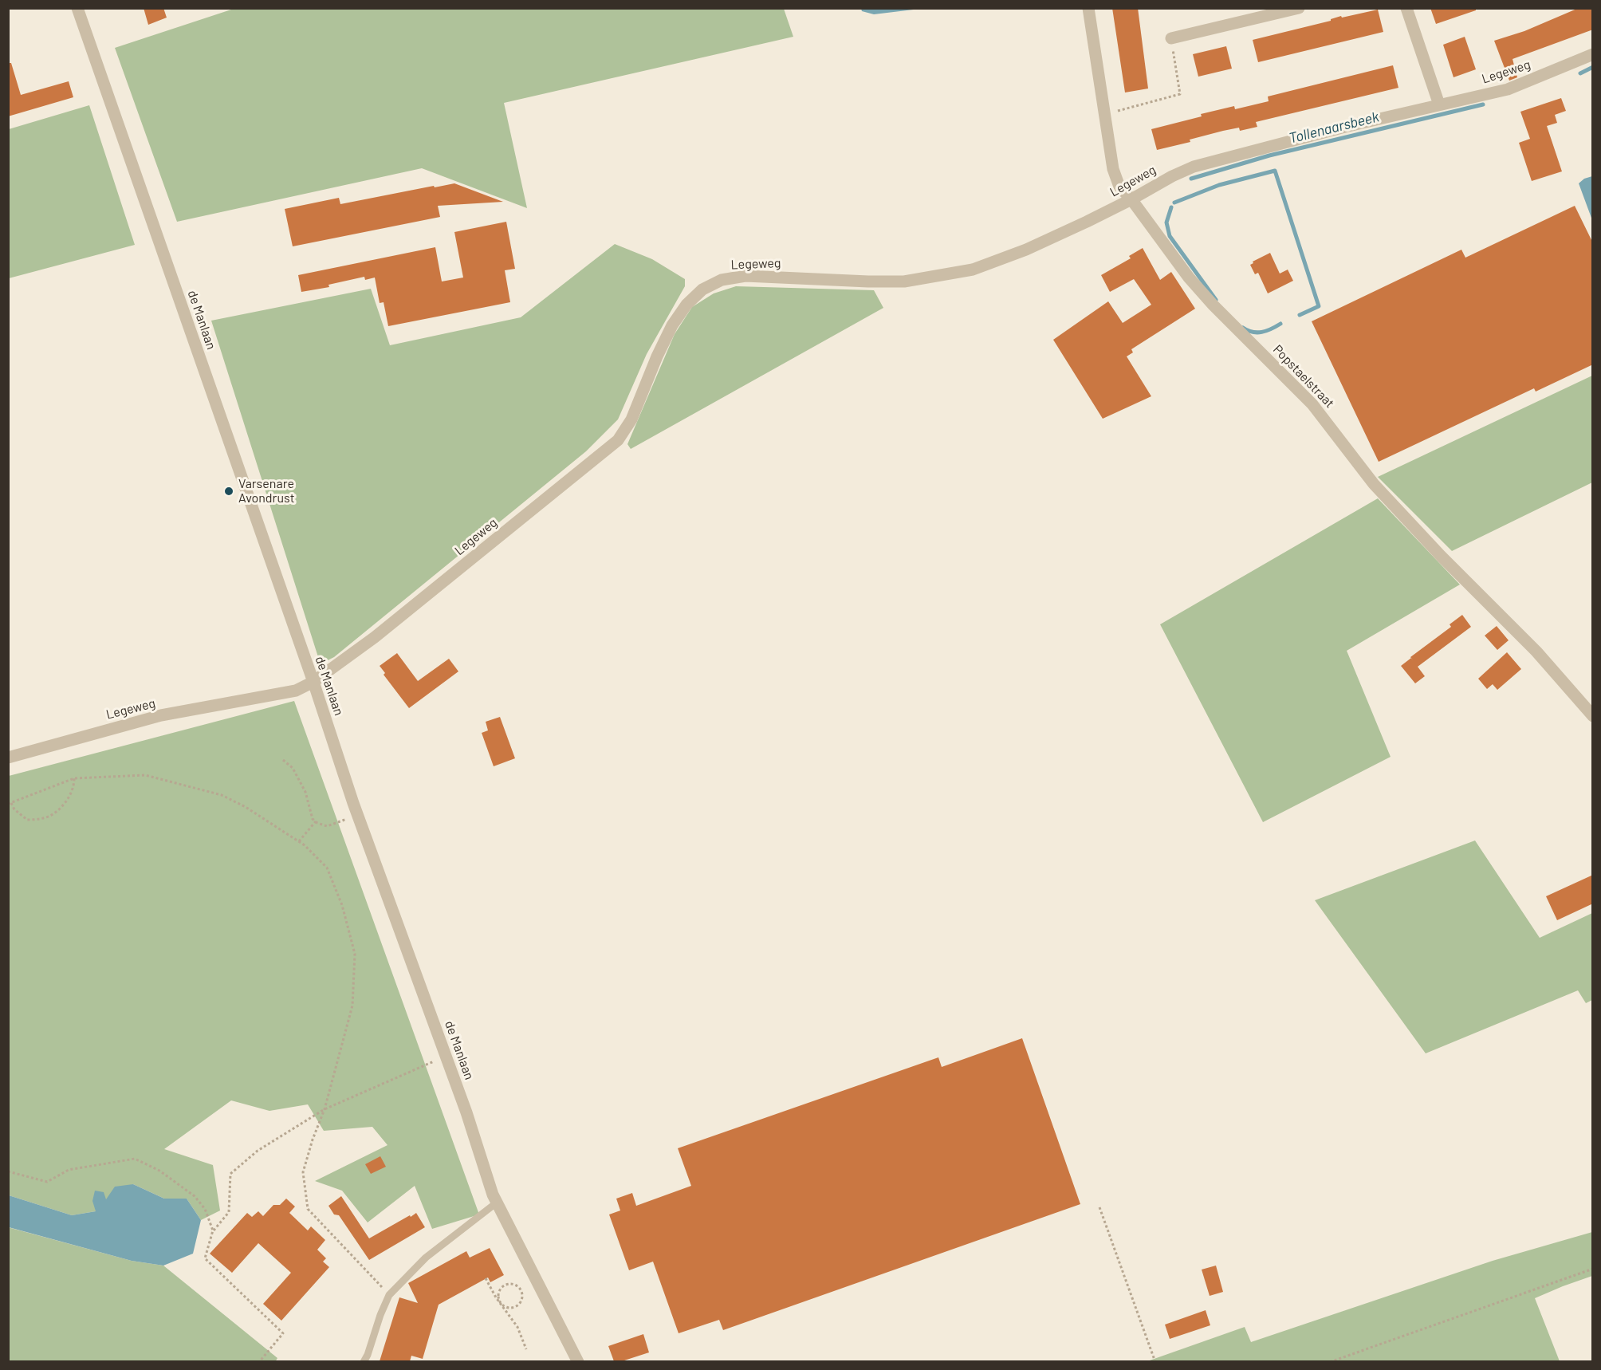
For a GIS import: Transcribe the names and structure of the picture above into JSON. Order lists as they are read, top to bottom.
{
  "streets": {
    "street": ["Legeweg", "de Manlaan", "Popstaelstraat"]
  },
  "crossings": [
    ["Legeweg", "de Manlaan"],
    ["Legeweg", "Popstaelstraat"]
  ],
  "water": ["Tollenaarsbeek"],
  "places": ["Varsenare Avondrust"]
}
